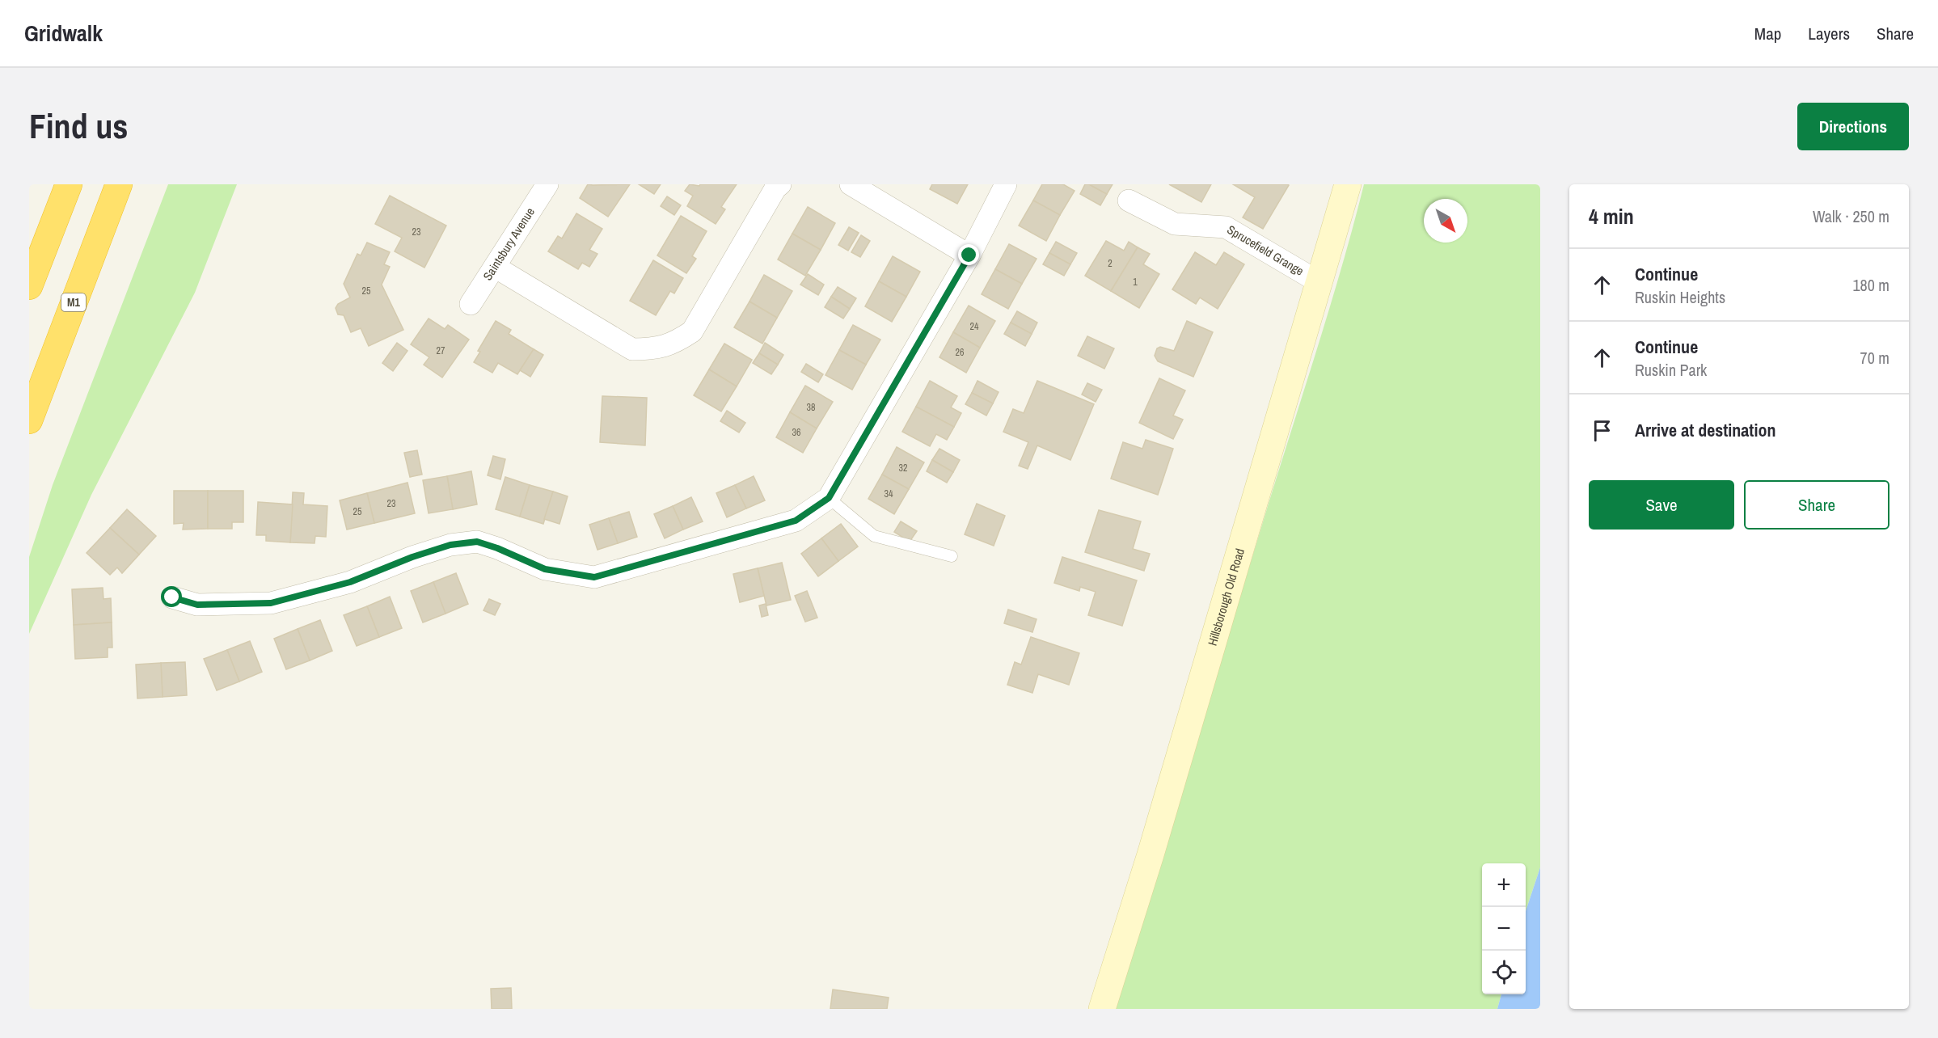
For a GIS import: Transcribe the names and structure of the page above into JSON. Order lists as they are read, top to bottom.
{
  "streets": {
    "highway": ["M1"],
    "street": ["Saintsbury Avenue", "Sprucefield Grange", "Hillsborough Old Road"]
  },
  "crossings": [
    ["Sprucefield Grange", "Hillsborough Old Road"]
  ],
  "house_numbers": [
    "23",
    "2",
    "1",
    "25",
    "24",
    "27",
    "26",
    "38",
    "36",
    "32",
    "34",
    "23",
    "25"
  ],
  "north": "bottom right",
  "page": {
    "header": "Gridwalk",
    "nav": ["Map", "Layers", "Share"],
    "buttons": [
      "Directions",
      ["Save", "Share"]
    ],
    "title": "Find us",
    "heading": ["4 min", "Walk · 250 m"],
    "list": [
      ["Continue", "Ruskin Heights", "180 m"],
      ["Continue", "Ruskin Park", "70 m"],
      "Arrive at destination"
    ],
    "map_buttons": ["+", "−"]
  }
}
